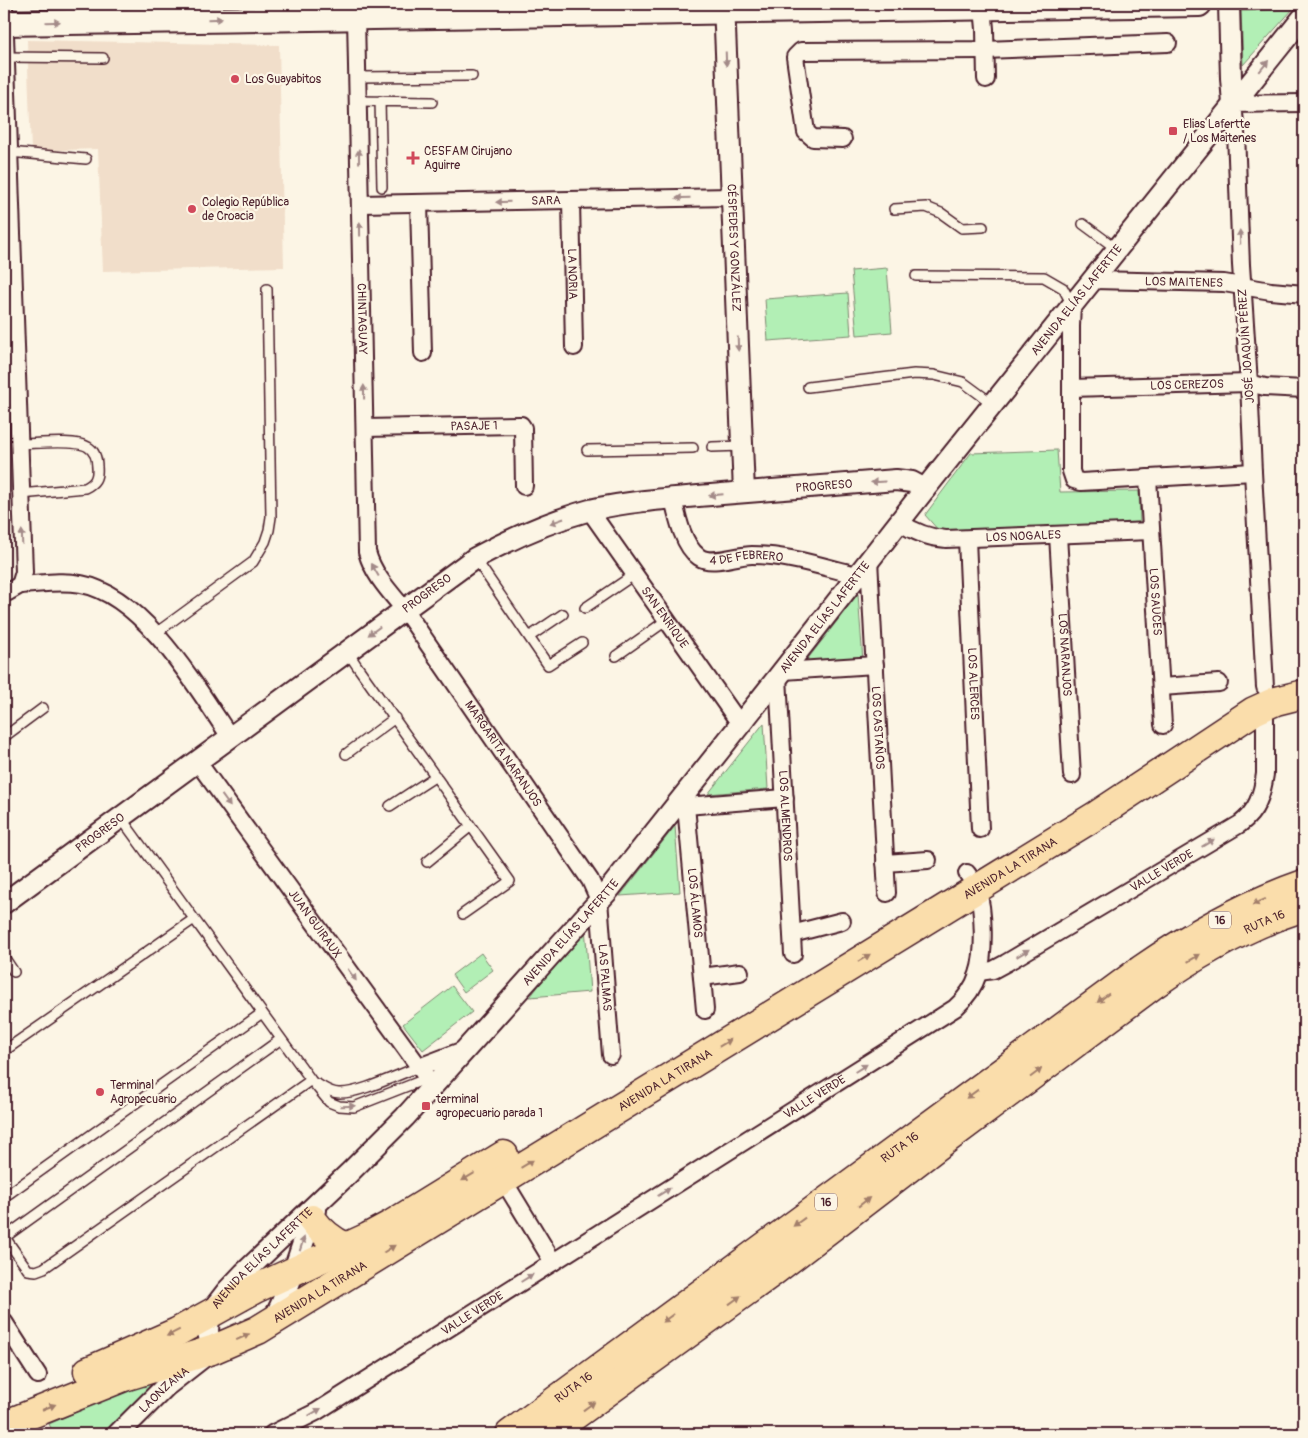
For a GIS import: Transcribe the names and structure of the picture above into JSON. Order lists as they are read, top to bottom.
{
  "streets": {
    "highway": ["AVENIDA LA TIRANA", "16", "RUTA 16"],
    "street": [
      "SARA",
      "CÉSPEDES Y GONZÁLEZ",
      "LA NORIA",
      "LOS MAITENES",
      "AVENIDA ELÍAS LAFERTTE",
      "CHINTAGUAY",
      "JOSÉ JOAQUÍN PÉREZ",
      "LOS CEREZOS",
      "PASAJE 1",
      "PROGRESO",
      "LOS NOGALES",
      "4 DE FEBRERO",
      "LOS SAUCES",
      "SAN ENRIQUE",
      "LOS NARANJOS",
      "LOS ALERCES",
      "LOS CASTAÑOS",
      "MARGARITA NARANJOS",
      "LOS ALMENDROS",
      "VALLE VERDE",
      "LOS ÁLAMOS",
      "JUAN GUIRAUX",
      "LAS PALMAS",
      "LAONZANA"
    ]
  },
  "crossings": [
    ["SARA", "CÉSPEDES Y GONZÁLEZ"],
    ["SARA", "LA NORIA"],
    ["SARA", "CHINTAGUAY"],
    ["CÉSPEDES Y GONZÁLEZ", "PROGRESO"],
    ["LOS MAITENES", "AVENIDA ELÍAS LAFERTTE"],
    ["LOS MAITENES", "JOSÉ JOAQUÍN PÉREZ"],
    ["AVENIDA ELÍAS LAFERTTE", "JOSÉ JOAQUÍN PÉREZ"],
    ["AVENIDA ELÍAS LAFERTTE", "PROGRESO"],
    ["AVENIDA ELÍAS LAFERTTE", "LOS NOGALES"],
    ["AVENIDA ELÍAS LAFERTTE", "4 DE FEBRERO"],
    ["AVENIDA ELÍAS LAFERTTE", "SAN ENRIQUE"],
    ["AVENIDA ELÍAS LAFERTTE", "LOS CASTAÑOS"],
    ["AVENIDA ELÍAS LAFERTTE", "MARGARITA NARANJOS"],
    ["AVENIDA ELÍAS LAFERTTE", "LOS ALMENDROS"],
    ["AVENIDA ELÍAS LAFERTTE", "AVENIDA LA TIRANA"],
    ["AVENIDA ELÍAS LAFERTTE", "LOS ÁLAMOS"],
    ["AVENIDA ELÍAS LAFERTTE", "JUAN GUIRAUX"],
    ["AVENIDA ELÍAS LAFERTTE", "LAS PALMAS"],
    ["AVENIDA ELÍAS LAFERTTE", "LAONZANA"],
    ["CHINTAGUAY", "PASAJE 1"],
    ["CHINTAGUAY", "PROGRESO"],
    ["CHINTAGUAY", "MARGARITA NARANJOS"],
    ["JOSÉ JOAQUÍN PÉREZ", "LOS CEREZOS"],
    ["JOSÉ JOAQUÍN PÉREZ", "AVENIDA LA TIRANA"],
    ["JOSÉ JOAQUÍN PÉREZ", "VALLE VERDE"],
    ["PROGRESO", "4 DE FEBRERO"],
    ["PROGRESO", "SAN ENRIQUE"],
    ["PROGRESO", "MARGARITA NARANJOS"],
    ["PROGRESO", "JUAN GUIRAUX"],
    ["LOS NOGALES", "LOS SAUCES"],
    ["LOS NOGALES", "LOS NARANJOS"],
    ["LOS NOGALES", "LOS ALERCES"],
    ["4 DE FEBRERO", "LOS CASTAÑOS"],
    ["MARGARITA NARANJOS", "LAS PALMAS"],
    ["AVENIDA LA TIRANA", "VALLE VERDE"],
    ["AVENIDA LA TIRANA", "LAONZANA"]
  ],
  "one_way": [
    "SARA",
    "CÉSPEDES Y GONZÁLEZ",
    "CHINTAGUAY",
    "PROGRESO",
    "VALLE VERDE",
    "JUAN GUIRAUX"
  ],
  "places": {
    "other": ["Los Guayabitos", "Colegio República de Croacia", "Terminal Agropecuario"],
    "transit": ["Elias Lafertte / Los Maitenes", "terminal agropecuario parada 1"],
    "health": ["CESFAM Cirujano Aguirre"]
  }
}
